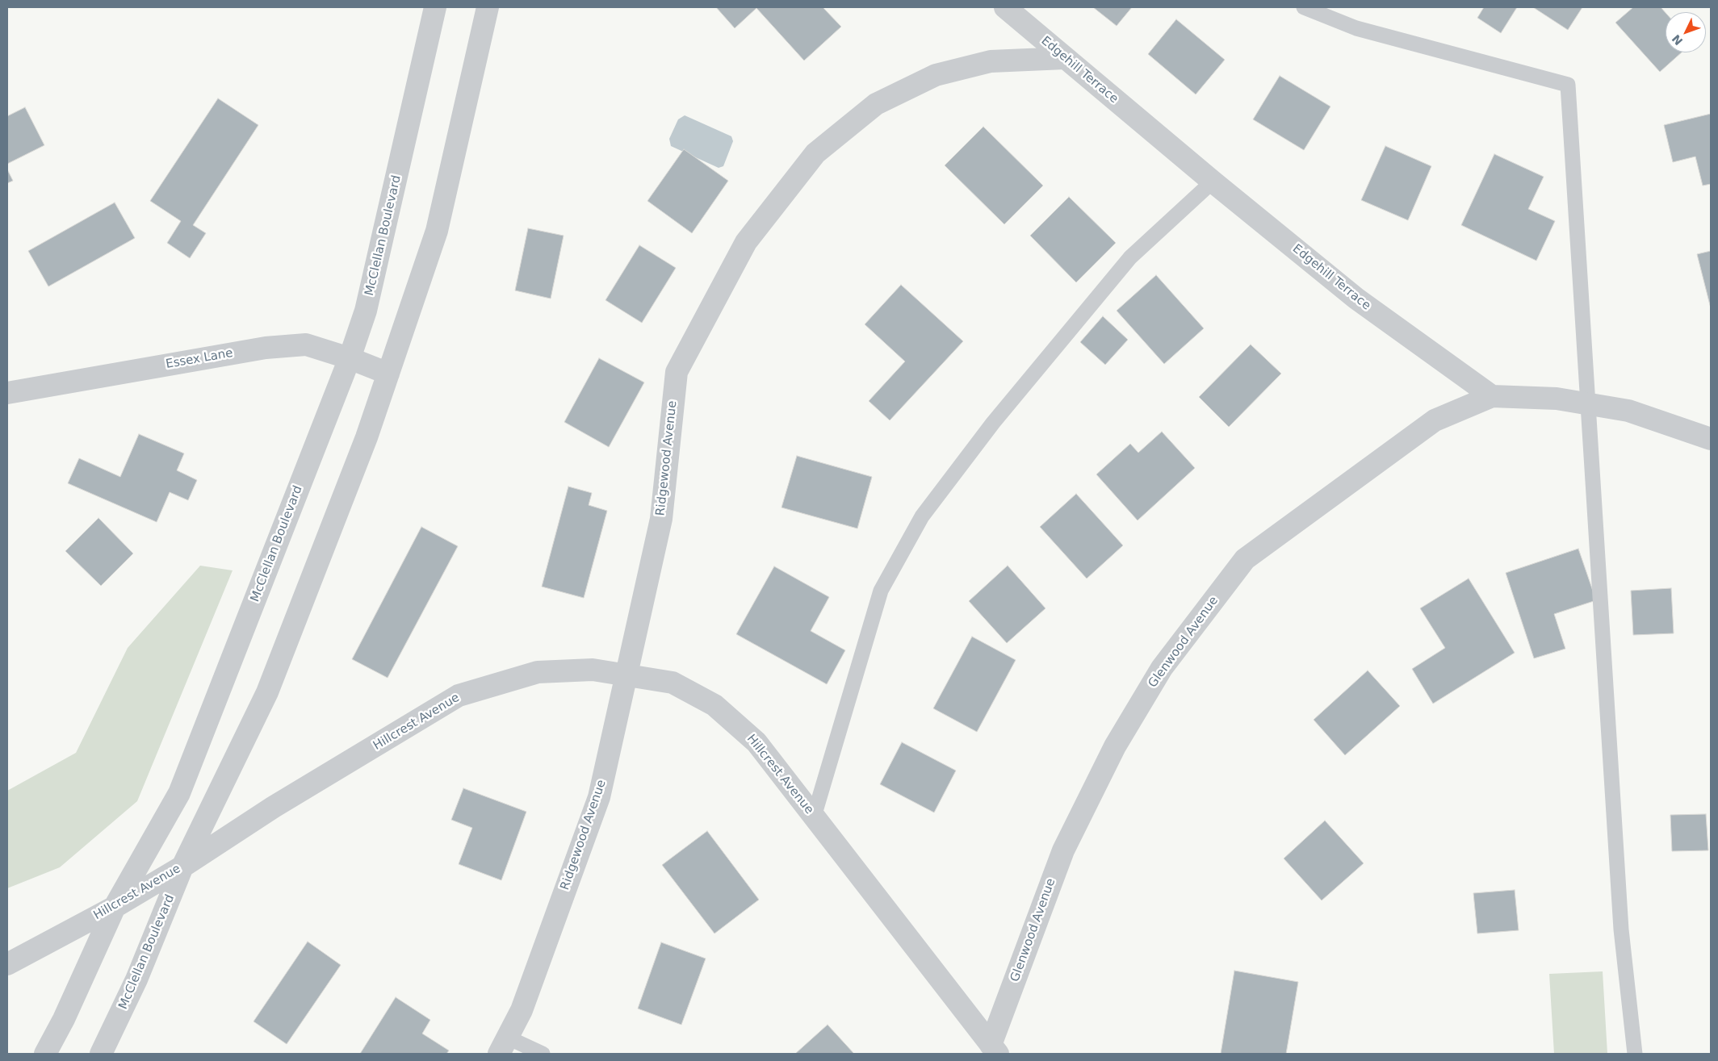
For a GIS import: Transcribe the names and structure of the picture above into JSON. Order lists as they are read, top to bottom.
{
  "streets": {
    "street": [
      "Edgehill Terrace",
      "McClellan Boulevard",
      "Essex Lane",
      "Ridgewood Avenue",
      "Glenwood Avenue",
      "Hillcrest Avenue"
    ]
  },
  "crossings": [
    ["Edgehill Terrace", "Ridgewood Avenue"],
    ["Edgehill Terrace", "Glenwood Avenue"],
    ["McClellan Boulevard", "Essex Lane"],
    ["McClellan Boulevard", "Hillcrest Avenue"],
    ["Ridgewood Avenue", "Hillcrest Avenue"],
    ["Glenwood Avenue", "Hillcrest Avenue"]
  ],
  "north": "bottom left"
}
